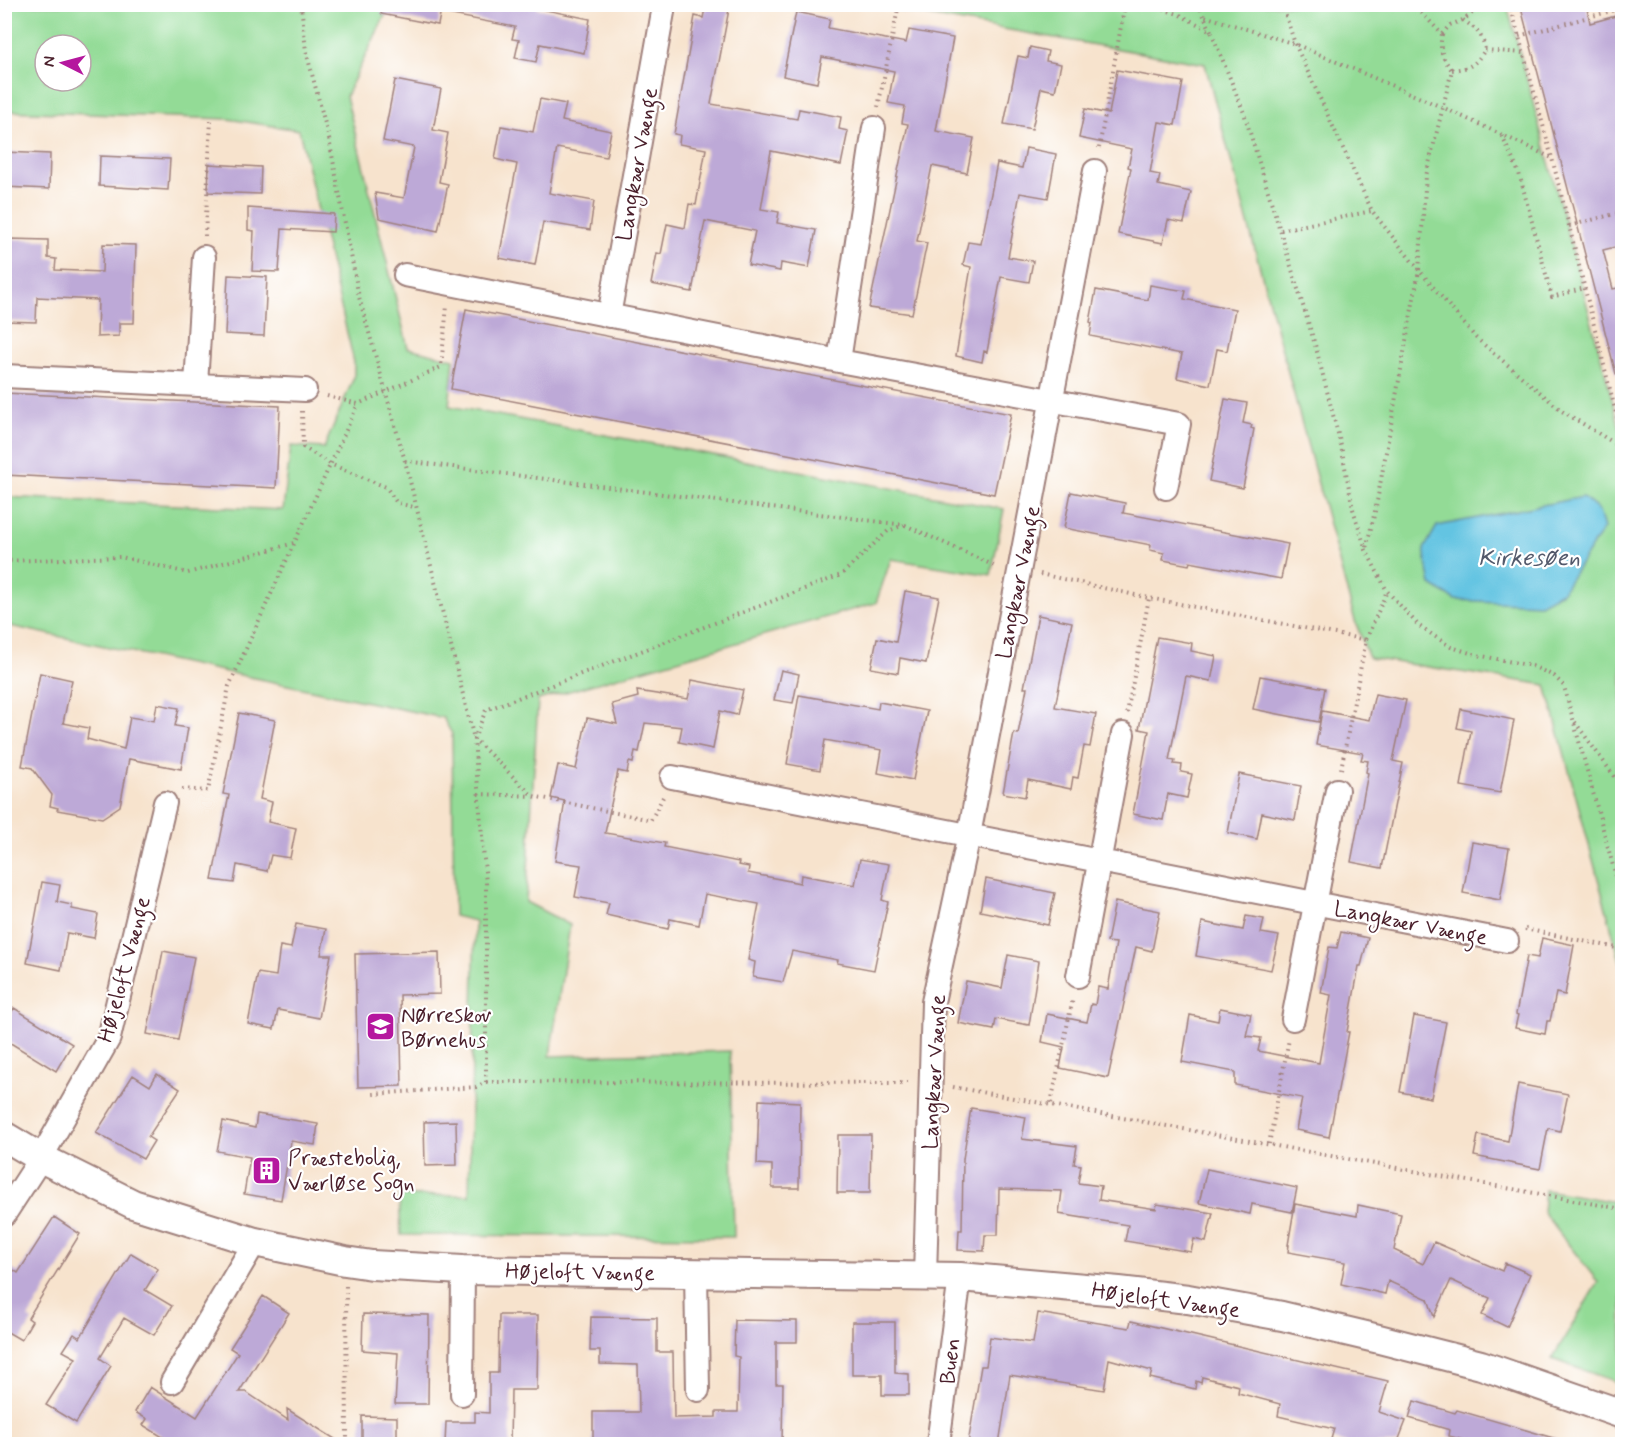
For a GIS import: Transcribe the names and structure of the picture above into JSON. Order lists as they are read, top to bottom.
{
  "streets": {
    "street": ["Langkær Vænge", "Højeloft Vænge", "Buen"]
  },
  "crossings": [
    ["Langkær Vænge", "Højeloft Vænge"],
    ["Højeloft Vænge", "Buen"]
  ],
  "water": ["Kirkesøen"],
  "places": {
    "school or university": ["Nørreskov Børnehus"],
    "building": ["Præstebolig, Værløse Sogn"]
  },
  "north": "left"
}
